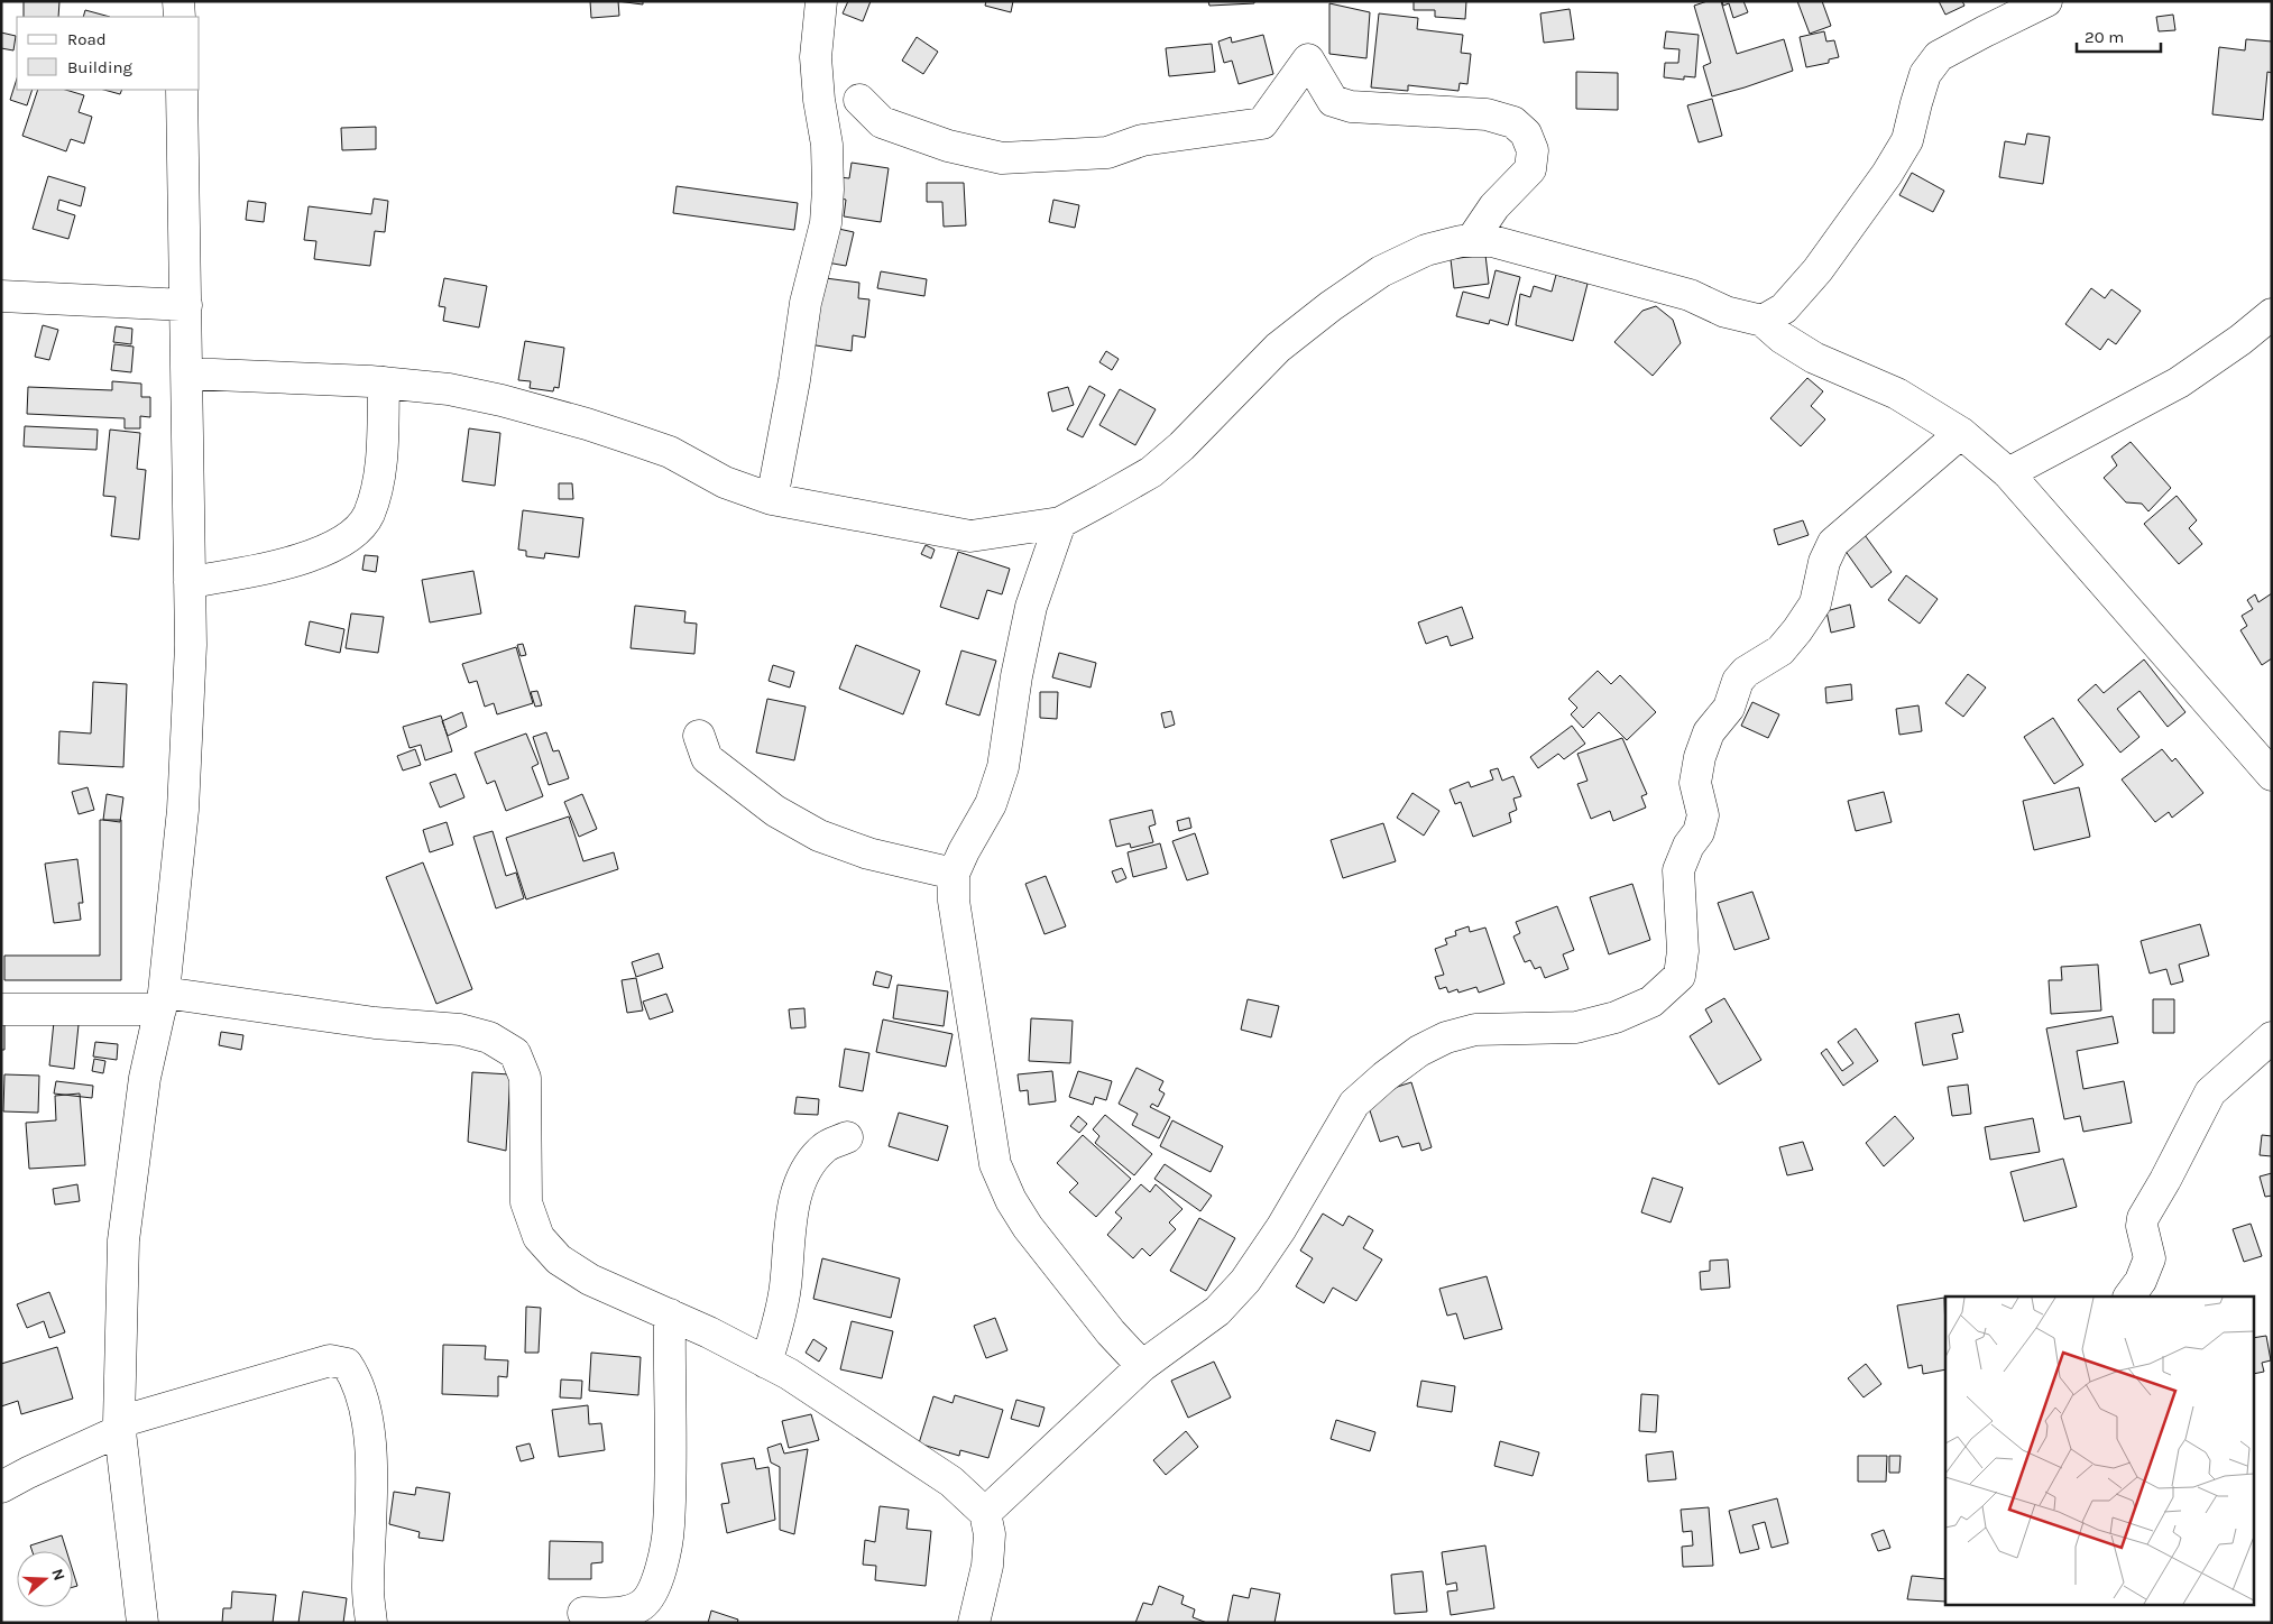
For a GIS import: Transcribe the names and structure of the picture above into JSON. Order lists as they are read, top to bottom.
{
  "legend": ["Road", "Building"],
  "scale_bar": "20 m",
  "north": "right"
}
